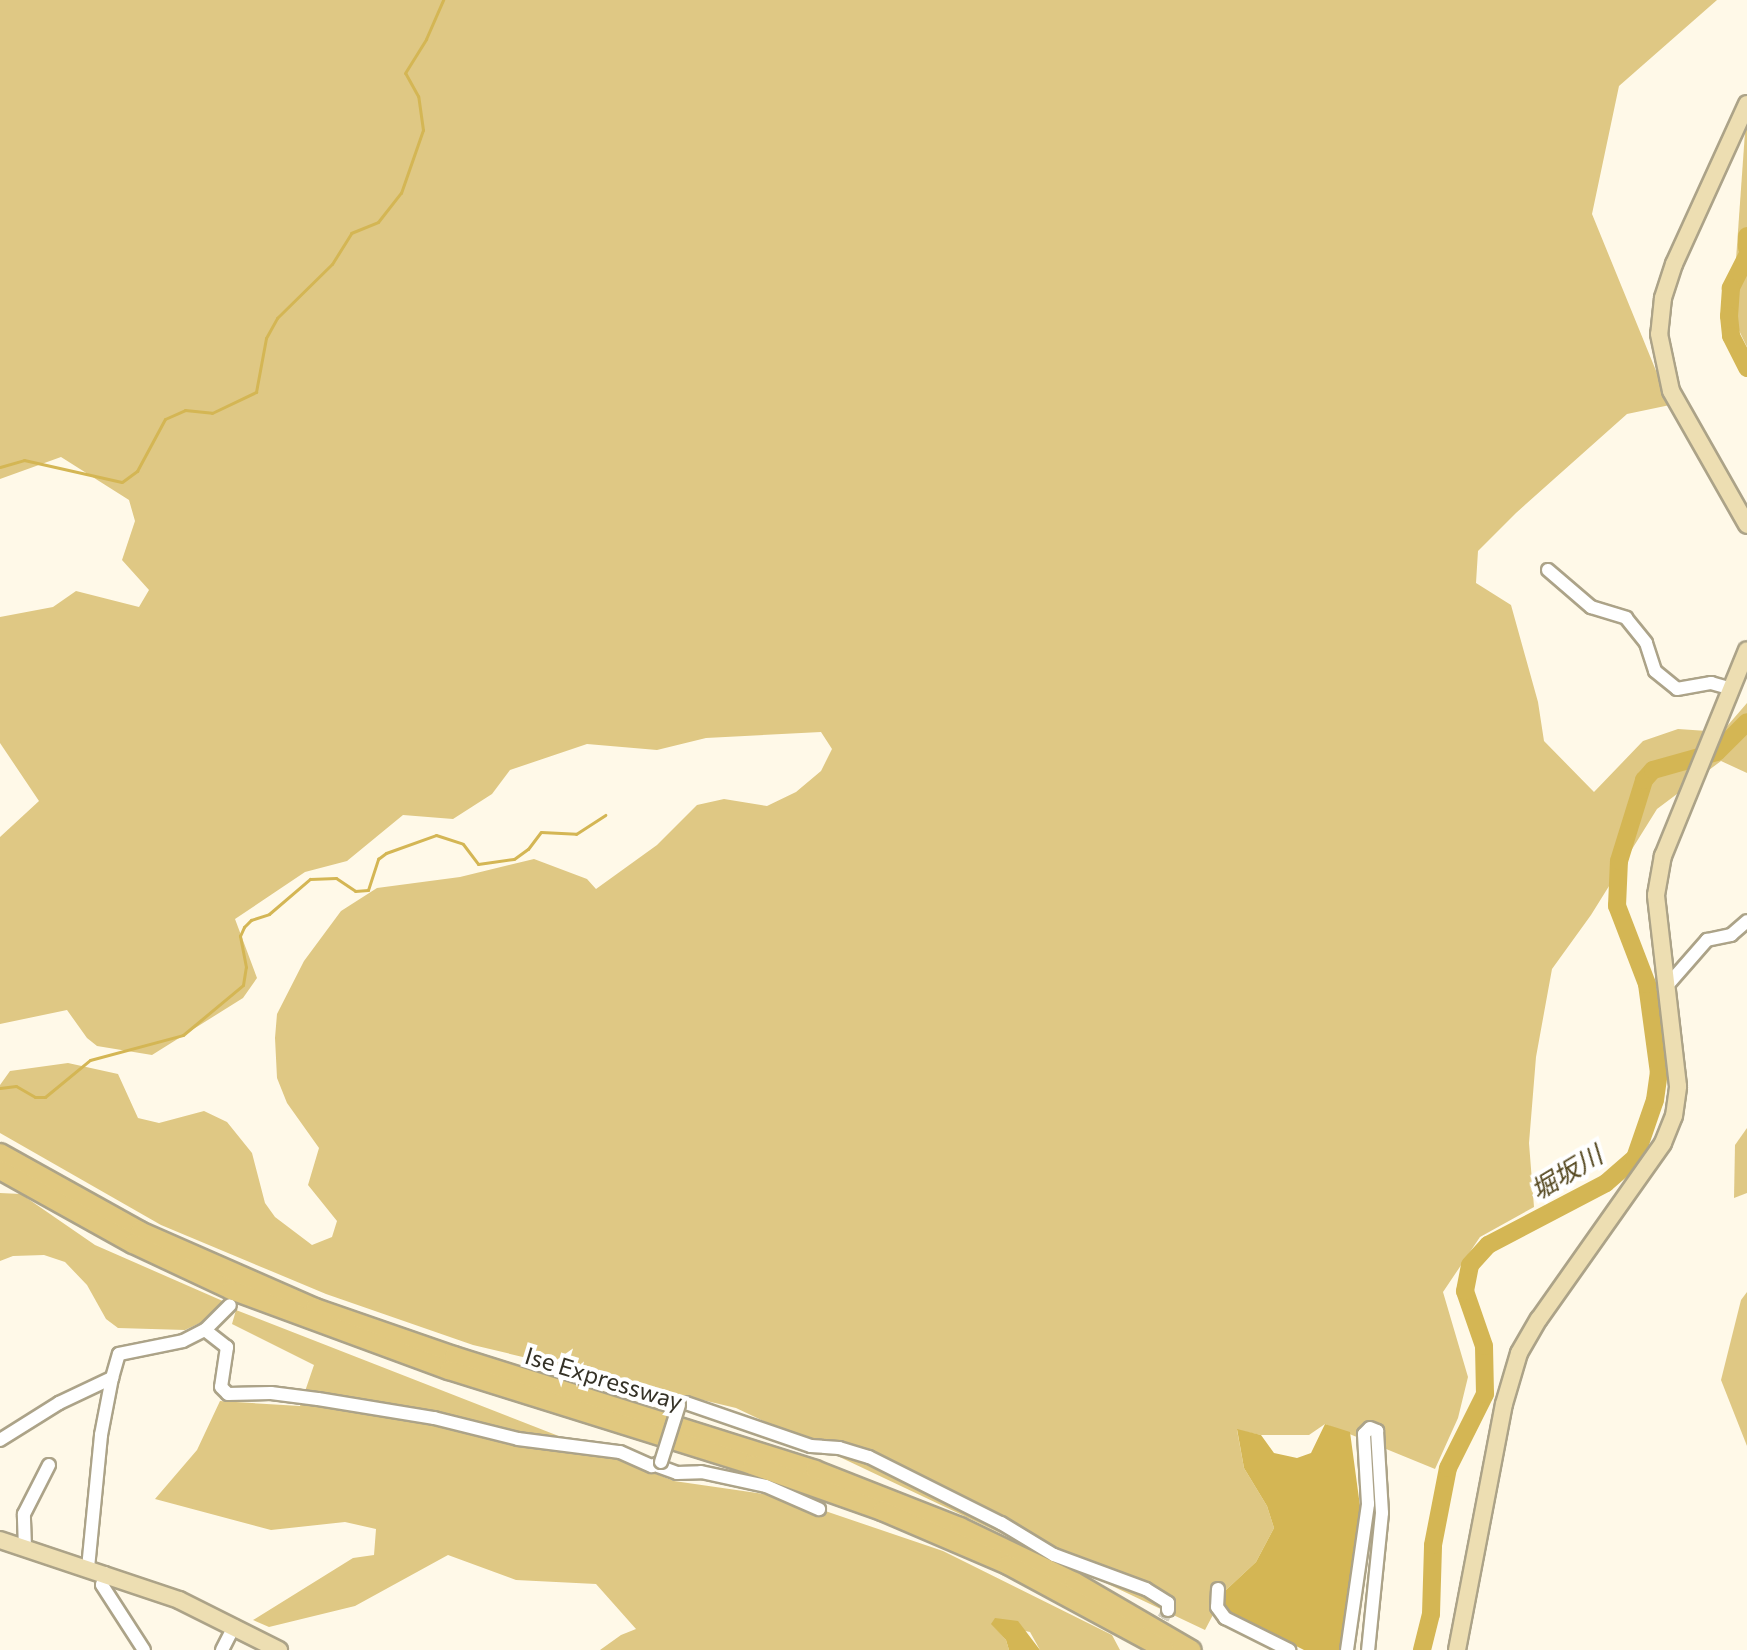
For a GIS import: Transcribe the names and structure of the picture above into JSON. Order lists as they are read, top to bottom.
{
  "streets": {
    "highway": ["Ise Expressway"]
  },
  "water": ["堀坂川"]
}
